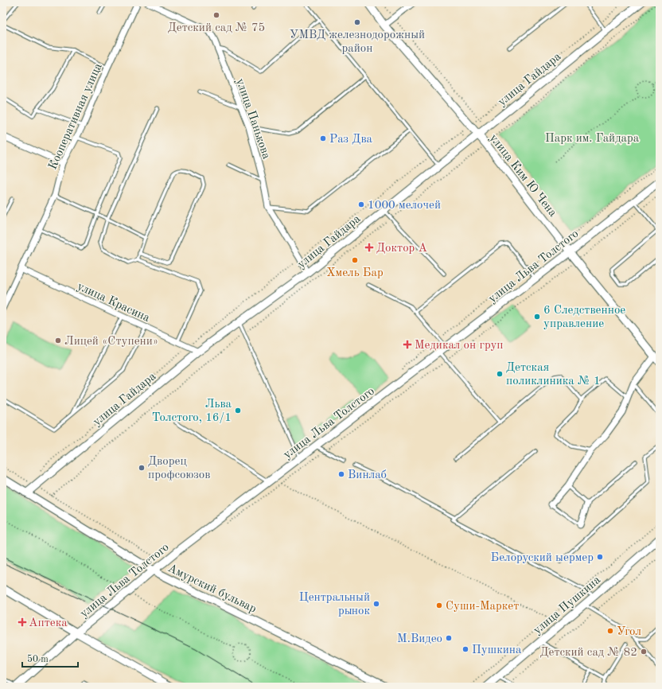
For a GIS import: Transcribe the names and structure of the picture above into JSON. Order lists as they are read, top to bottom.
{
  "streets": {
    "street": [
      "улица Гайдара",
      "Кооперативная улица",
      "улица Панькова",
      "улица Ким Ю Чена",
      "улица Льва Толстого",
      "улица Красина",
      "Амурский бульвар",
      "улица Пушкина"
    ]
  },
  "crossings": [
    ["улица Гайдара", "улица Панькова"],
    ["улица Гайдара", "улица Ким Ю Чена"],
    ["улица Гайдара", "улица Красина"],
    ["улица Гайдара", "Амурский бульвар"],
    ["Кооперативная улица", "улица Красина"],
    ["улица Ким Ю Чена", "улица Льва Толстого"],
    ["улица Льва Толстого", "Амурский бульвар"]
  ],
  "parks": ["Парк им. Гайдара"],
  "places": {
    "other": [
      "Детский сад № 75",
      "УМВД железнодорожный район",
      "Раз Два",
      "1000 мелочей",
      "Хмель Бар",
      "6 Следственное управление",
      "Лицей «Ступени»",
      "Детская поликлиника № 1",
      "Льва Толстого, 16/1",
      "Дворец профсоюзов",
      "Винлаб",
      "Белоруский ыермер",
      "Центральный рынок",
      "Суши-Маркет",
      "Угол",
      "М.Видео",
      "Пушкина",
      "Детский сад № 82"
    ],
    "health": ["Доктор А", "Медикал он груп", "Аптека"]
  },
  "scale_bar": "50 m"
}
